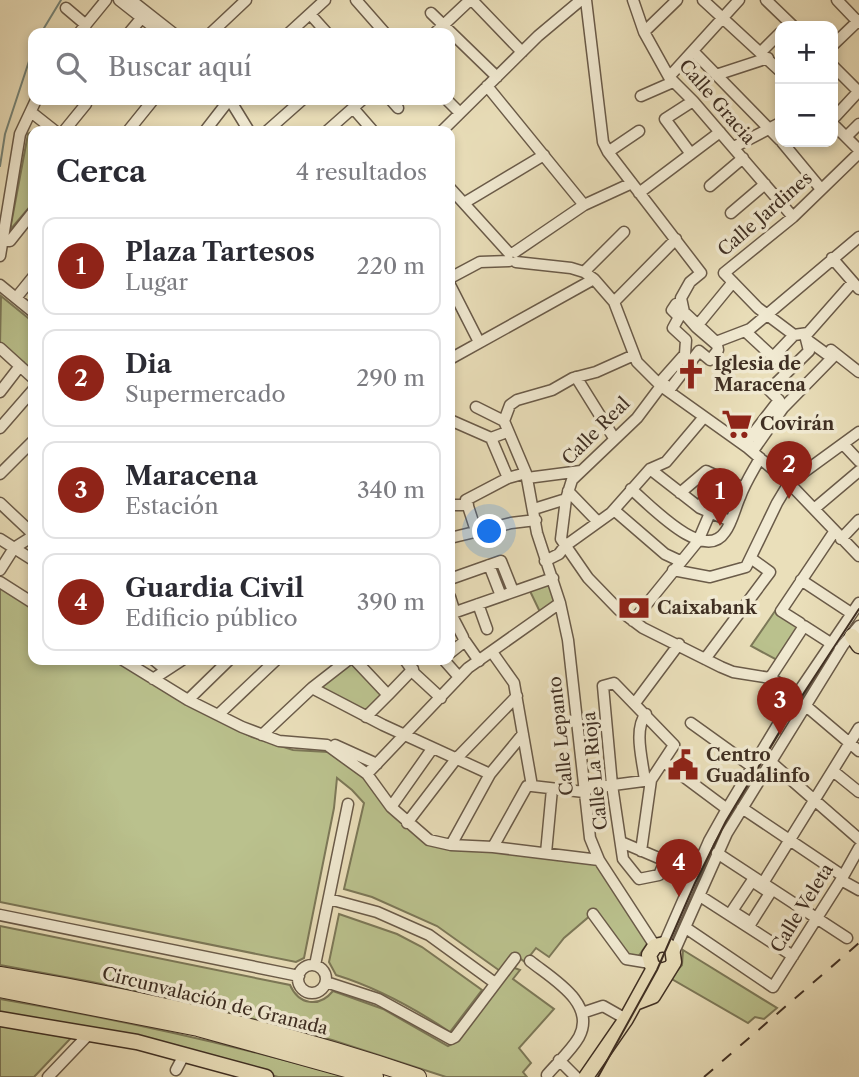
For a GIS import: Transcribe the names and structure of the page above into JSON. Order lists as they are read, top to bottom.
{
  "streets": {
    "highway": ["Circunvalación de Granada"],
    "street": [
      "Calle Gracia",
      "Calle Jardines",
      "Calle Real",
      "Calle Lepanto",
      "Calle La Rioja",
      "Calle Veleta"
    ]
  },
  "crossings": [
    ["Calle Gracia", "Calle Jardines"]
  ],
  "places": {
    "church": ["Iglesia de Maracena"],
    "supermarket": ["Covirán"],
    "bank": ["Caixabank"],
    "public building": ["Centro Guadalinfo"]
  },
  "page": {
    "map_buttons": ["+", "−"],
    "search": "Buscar aquí",
    "heading": ["Cerca", "4 resultados"],
    "list": [
      {
        "mark": "1",
        "name": "Plaza Tartesos",
        "note": "Lugar",
        "value": "220 m"
      },
      {
        "mark": "2",
        "name": "Dia",
        "note": "Supermercado",
        "value": "290 m"
      },
      {
        "mark": "3",
        "name": "Maracena",
        "note": "Estación",
        "value": "340 m"
      },
      {
        "mark": "4",
        "name": "Guardia Civil",
        "note": "Edificio público",
        "value": "390 m"
      }
    ],
    "pins": [
      "2",
      "1",
      "3",
      "4"
    ]
  }
}
